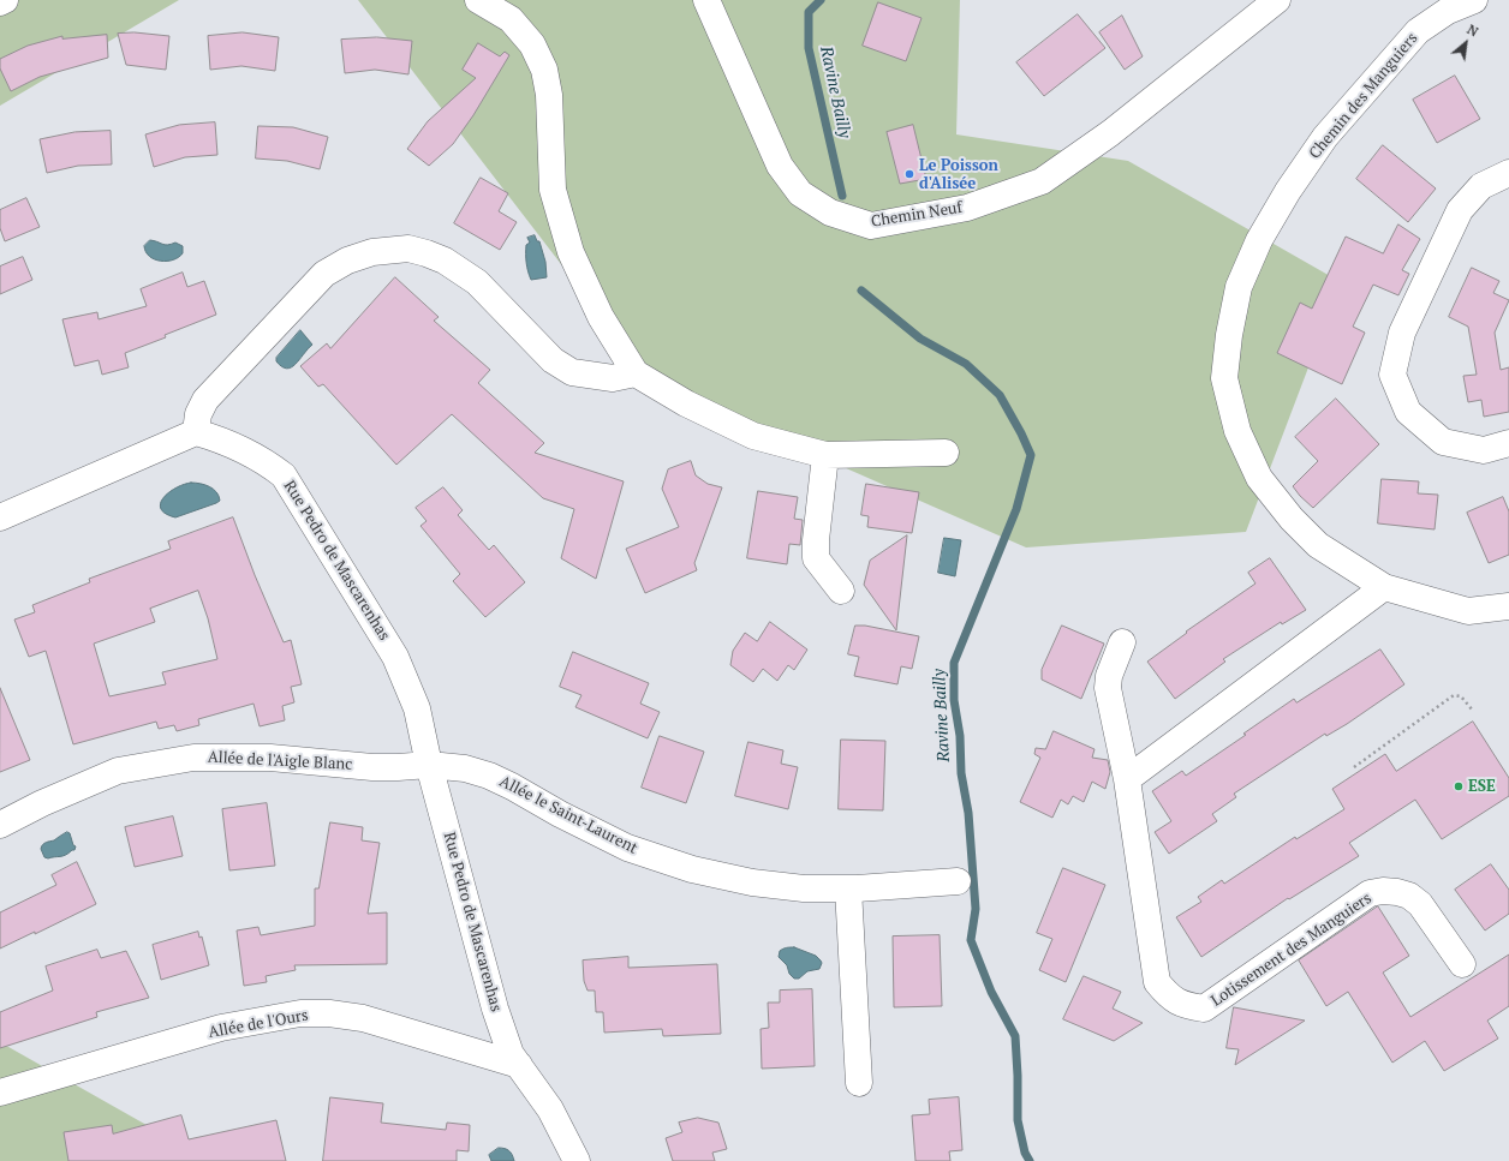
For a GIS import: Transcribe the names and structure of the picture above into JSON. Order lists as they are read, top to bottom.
{
  "streets": {
    "street": [
      "Chemin des Manguiers",
      "Chemin Neuf",
      "Rue Pedro de Mascarenhas",
      "Allée de l'Aigle Blanc",
      "Allée le Saint-Laurent",
      "Lotissement des Manguiers",
      "Allée de l'Ours"
    ]
  },
  "crossings": [
    ["Rue Pedro de Mascarenhas", "Allée de l'Aigle Blanc"],
    ["Rue Pedro de Mascarenhas", "Allée le Saint-Laurent"],
    ["Rue Pedro de Mascarenhas", "Allée de l'Ours"],
    ["Allée de l'Aigle Blanc", "Allée le Saint-Laurent"]
  ],
  "water": ["Ravine Bailly"],
  "places": ["Le Poisson d'Alisée", "ESE"],
  "north": "top right"
}
